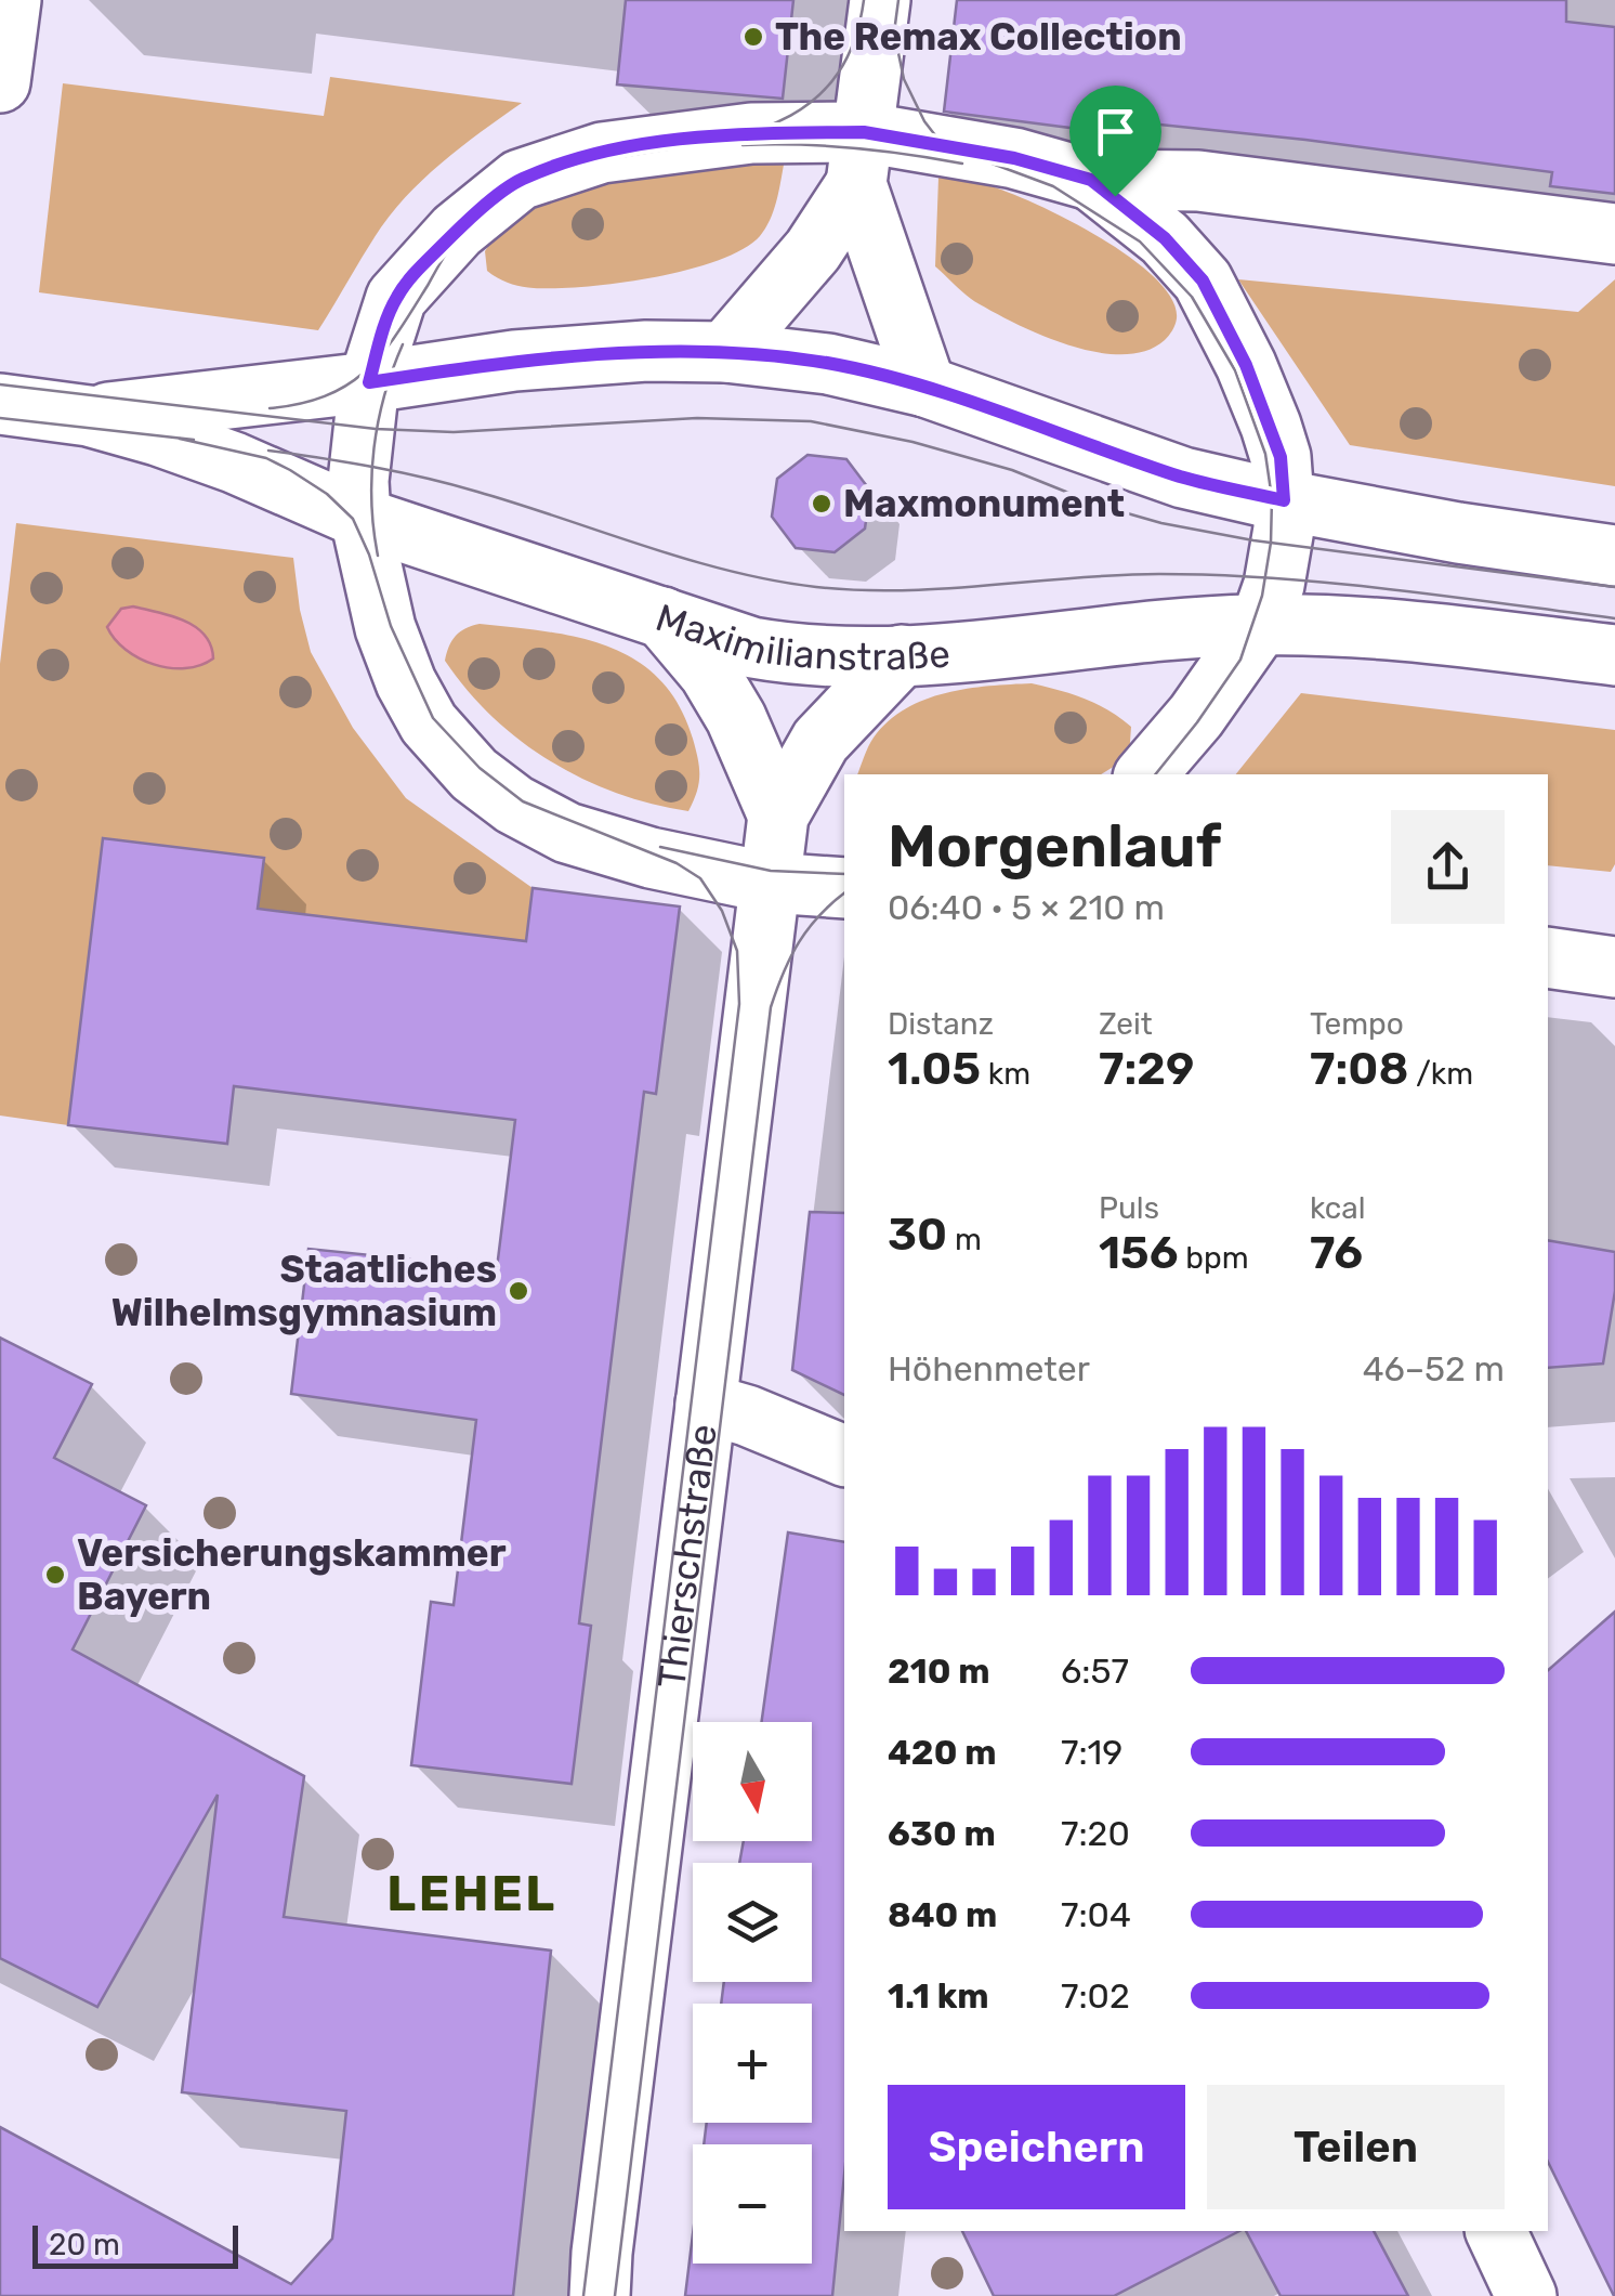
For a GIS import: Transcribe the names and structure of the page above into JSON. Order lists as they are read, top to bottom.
{
  "streets": {
    "street": ["Maximilianstraße", "Thierschstraße"]
  },
  "crossings": [
    ["Maximilianstraße", "Thierschstraße"]
  ],
  "districts": ["LEHEL"],
  "places": [
    "The Remax Collection",
    "Maxmonument",
    "Staatliches Wilhelmsgymnasium",
    "Versicherungskammer Bayern"
  ],
  "scale_bar": "20 m",
  "north": "bottom",
  "page": {
    "heading": ["Morgenlauf", "06:40 · 5 × 210 m"],
    "stats": [
      ["Distanz", "1.05 km"],
      ["Zeit", "7:29"],
      ["Tempo", "7:08 /km"],
      ["30 m"],
      ["Puls", "156 bpm"],
      ["kcal", "76"]
    ],
    "chart": ["Höhenmeter", "46–52 m"],
    "list": [
      {
        "name": "210 m",
        "note": "6:57"
      },
      {
        "name": "420 m",
        "note": "7:19"
      },
      {
        "name": "630 m",
        "note": "7:20"
      },
      {
        "name": "840 m",
        "note": "7:04"
      },
      {
        "name": "1.1 km",
        "note": "7:02"
      }
    ],
    "map_buttons": ["+", "−"],
    "buttons": ["Speichern", "Teilen"],
    "scale": "20 m"
  }
}
